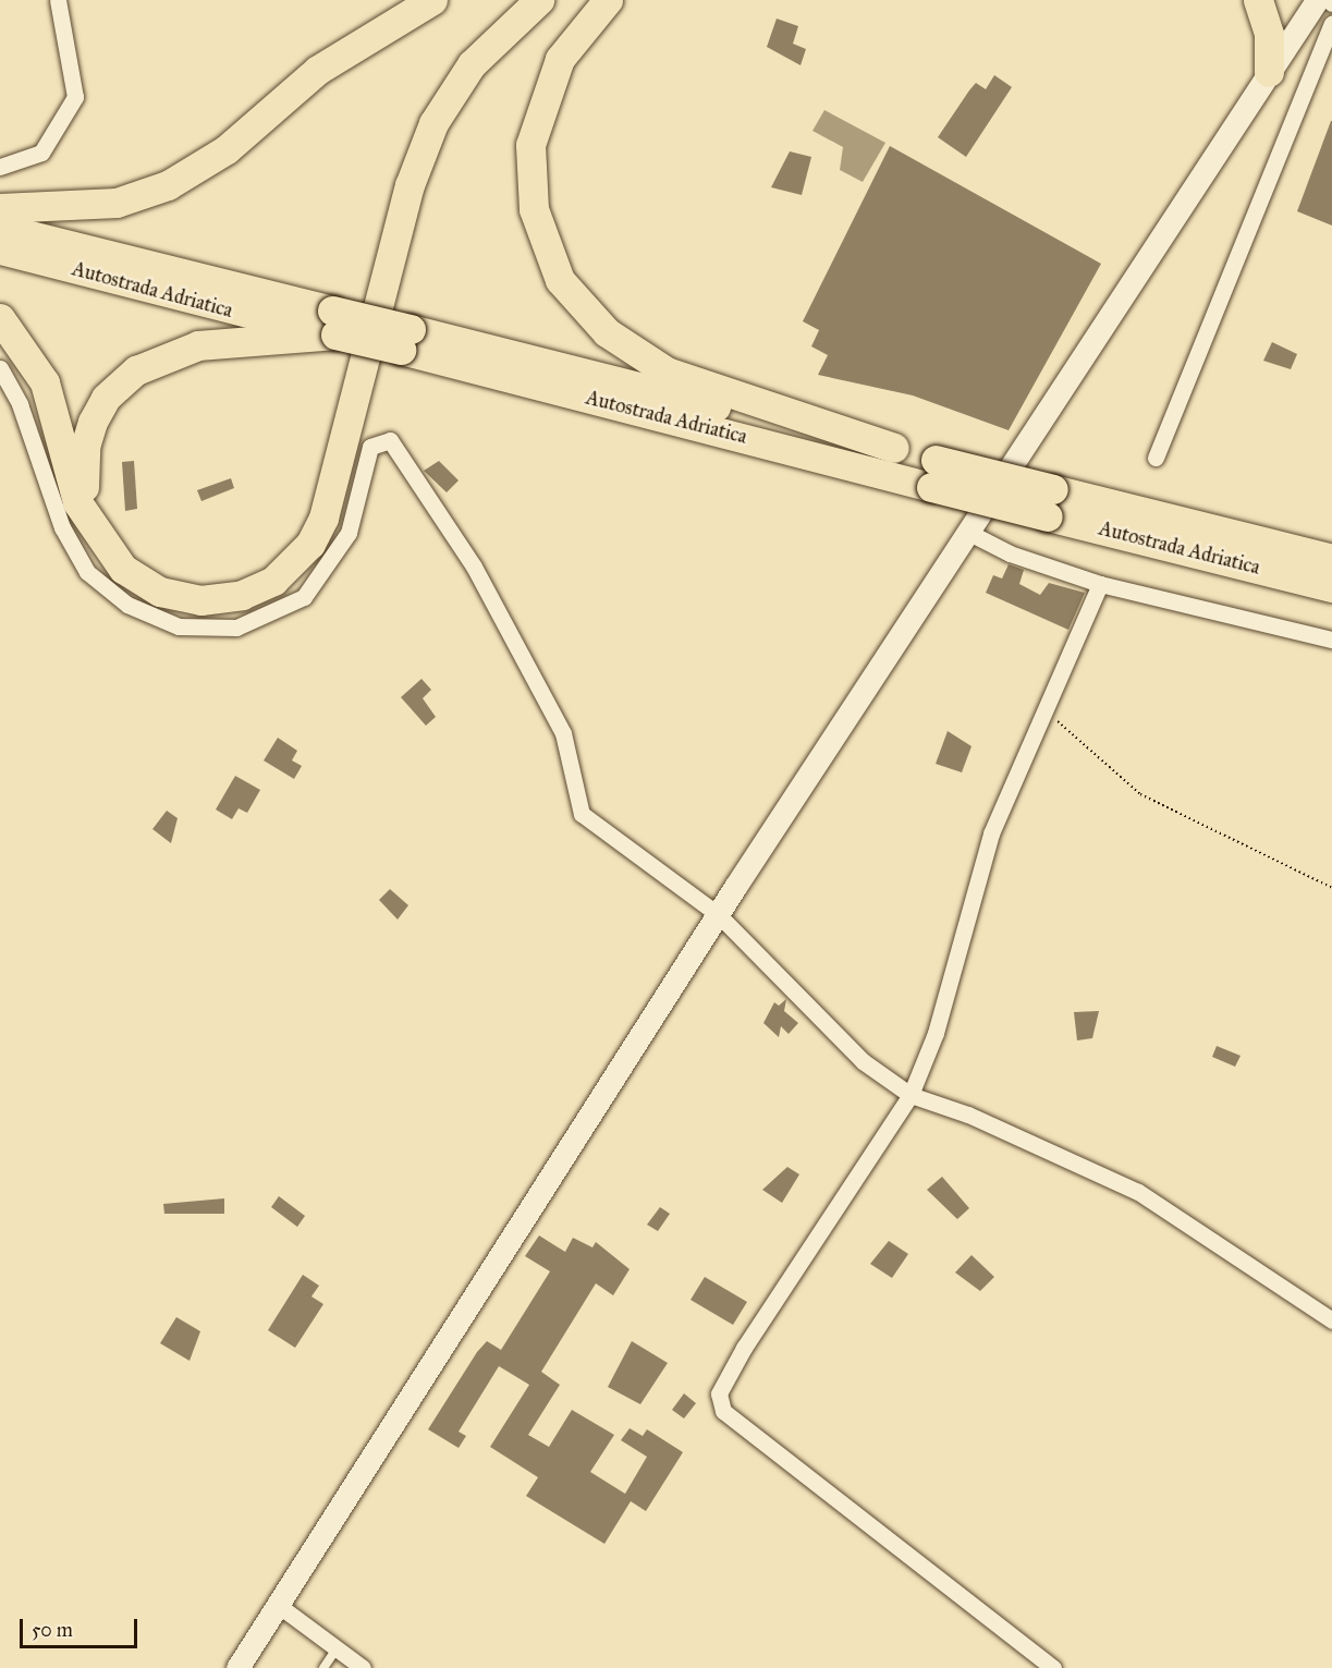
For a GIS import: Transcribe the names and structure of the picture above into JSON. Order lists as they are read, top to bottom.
{
  "streets": {
    "highway": ["Autostrada Adriatica"]
  },
  "scale_bar": "50 m"
}
